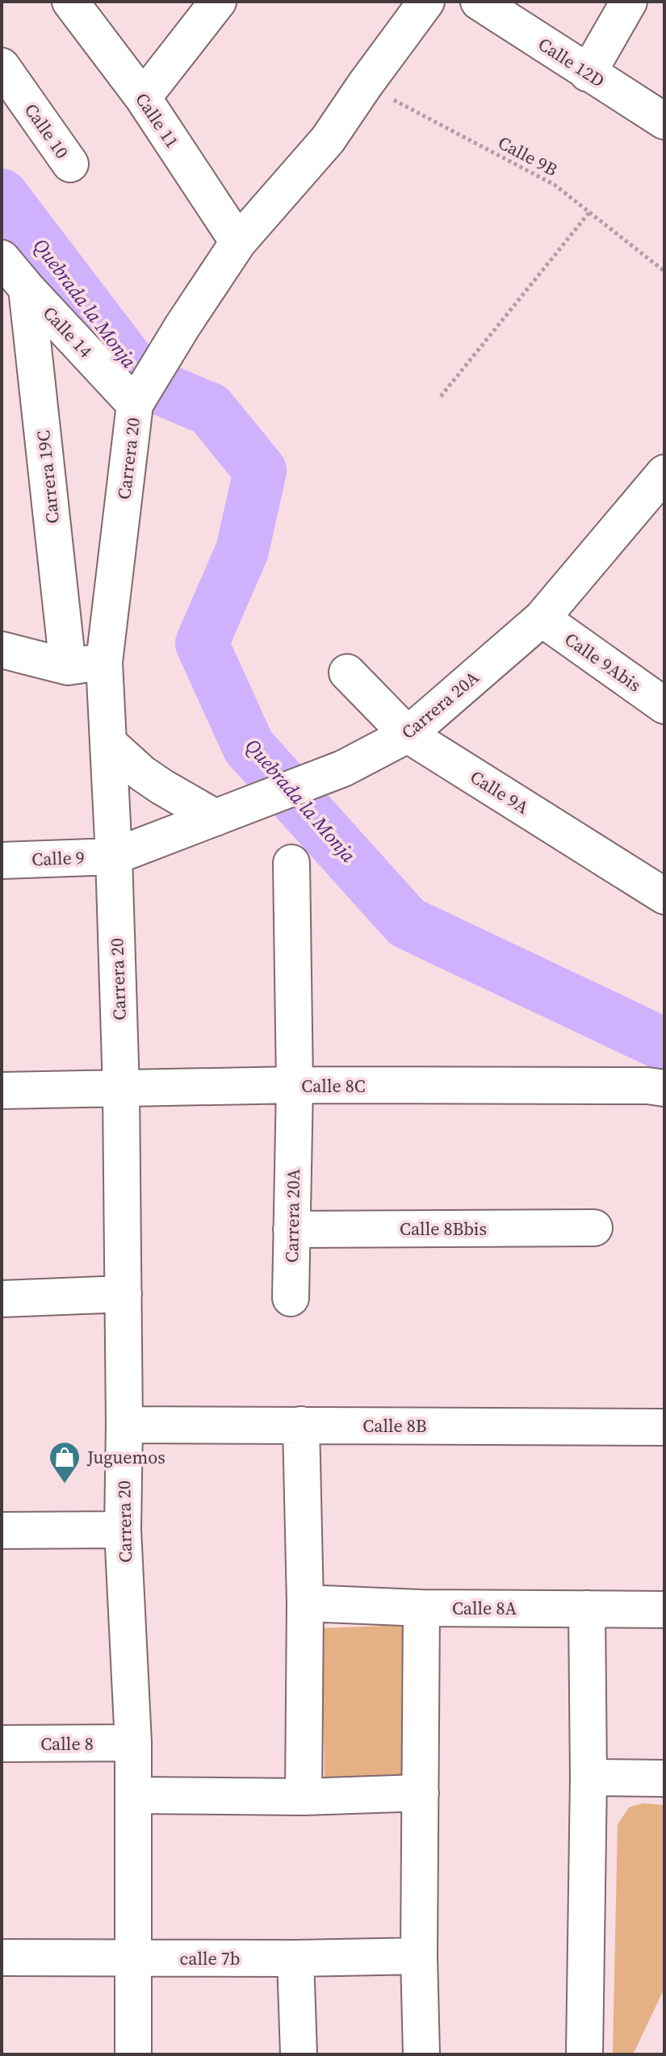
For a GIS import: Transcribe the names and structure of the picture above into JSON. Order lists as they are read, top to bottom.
{
  "streets": {
    "street": [
      "Calle 12D",
      "Calle 11",
      "Calle 10",
      "Calle 14",
      "Carrera 20",
      "Carrera 19C",
      "Calle 9Abis",
      "Carrera 20A",
      "Calle 9A",
      "Calle 9",
      "Calle 8C",
      "Calle 8Bbis",
      "Calle 8B",
      "Calle 8A",
      "Calle 8",
      "calle 7b"
    ],
    "path": ["Calle 9B"]
  },
  "crossings": [
    ["Calle 11", "Carrera 20"],
    ["Calle 9B", "Carrera 20"],
    ["Calle 14", "Carrera 20"],
    ["Calle 14", "Carrera 19C"],
    ["Carrera 20", "Carrera 20A"],
    ["Carrera 20", "Calle 9"],
    ["Carrera 20", "Calle 8C"],
    ["Carrera 20", "Calle 8B"],
    ["Carrera 20", "Calle 8"],
    ["Carrera 20", "calle 7b"],
    ["Calle 9Abis", "Carrera 20A"],
    ["Carrera 20A", "Calle 9A"],
    ["Carrera 20A", "Calle 9"],
    ["Carrera 20A", "Calle 8C"],
    ["Carrera 20A", "Calle 8Bbis"]
  ],
  "water": ["Quebrada la Monja"],
  "places": {
    "shop": ["Juguemos"]
  }
}
